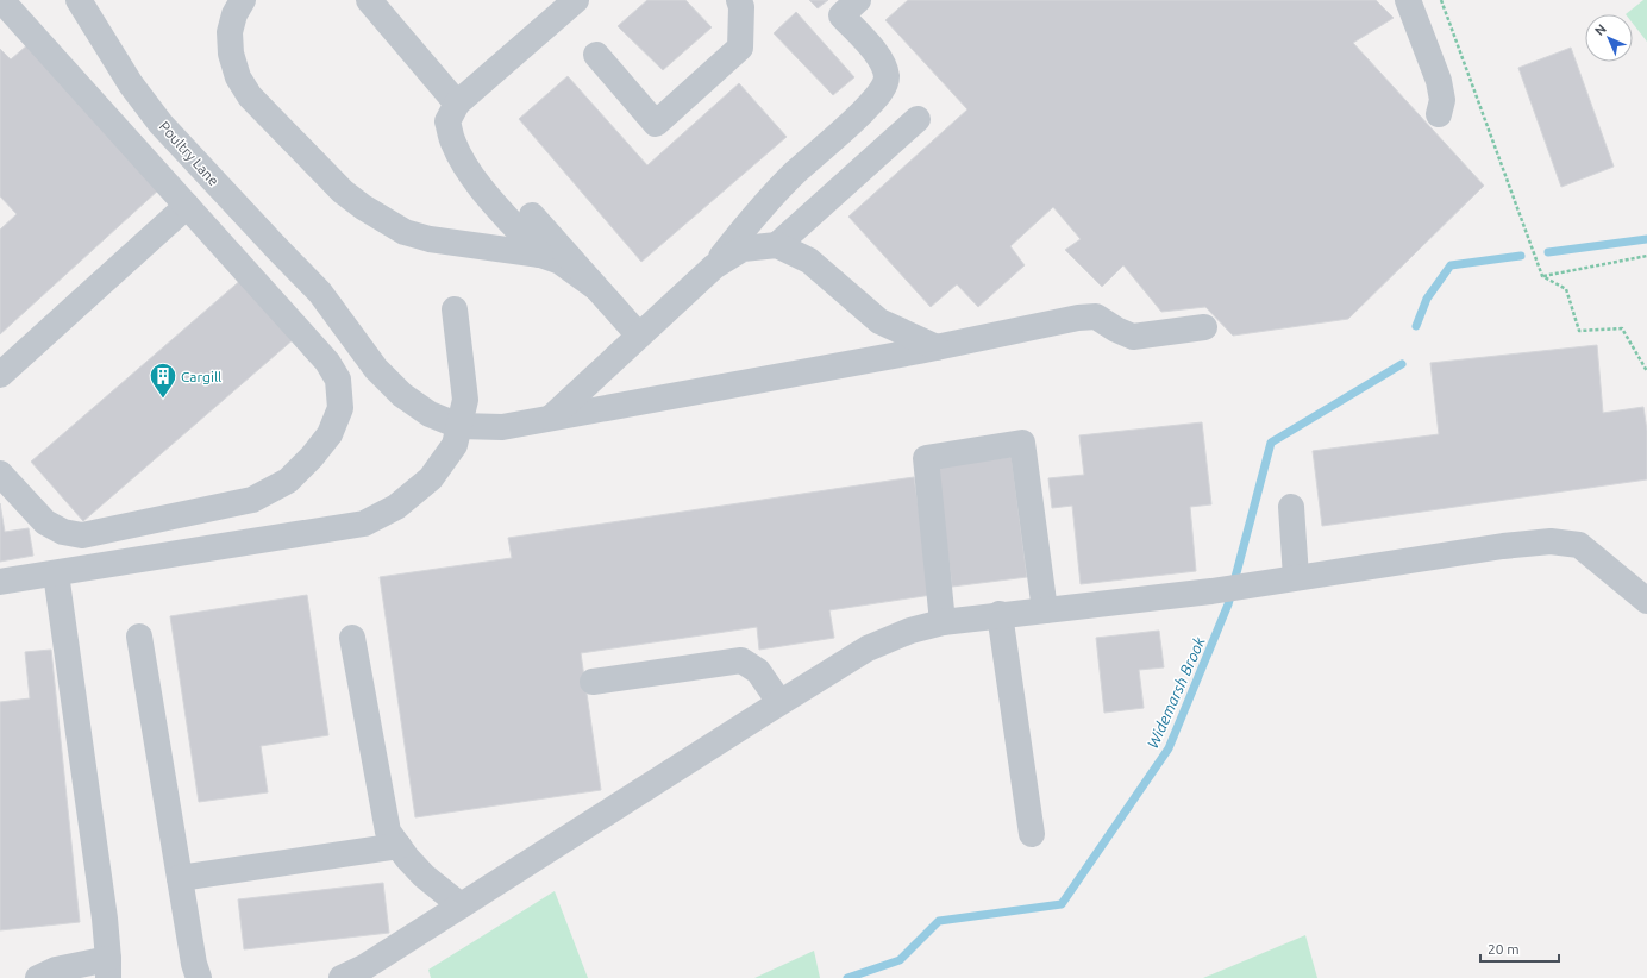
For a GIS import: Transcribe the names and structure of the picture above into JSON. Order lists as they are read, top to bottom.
{
  "streets": {
    "street": ["Poultry Lane"]
  },
  "water": ["Widemarsh Brook"],
  "places": {
    "building": ["Cargill"]
  },
  "scale_bar": "20 m",
  "north": "top left"
}
